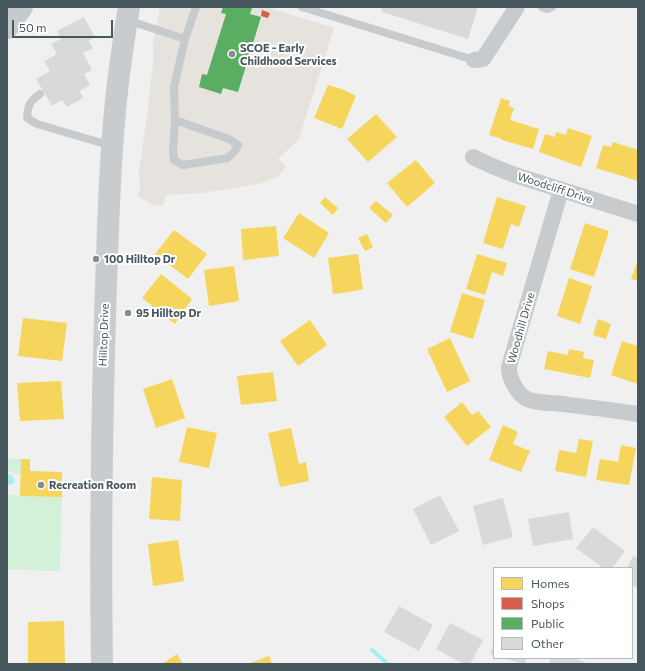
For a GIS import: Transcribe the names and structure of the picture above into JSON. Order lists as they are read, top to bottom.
{
  "streets": {
    "main road": ["Hilltop Drive"],
    "street": ["Woodcliff Drive", "Woodhill Drive"]
  },
  "crossings": [
    ["Woodcliff Drive", "Woodhill Drive"]
  ],
  "places": [
    "SCOE - Early Childhood Services",
    "100 Hilltop Dr",
    "95 Hilltop Dr",
    "Recreation Room"
  ],
  "legend": [
    "Homes",
    "Shops",
    "Public",
    "Other"
  ],
  "scale_bar": "50 m"
}
